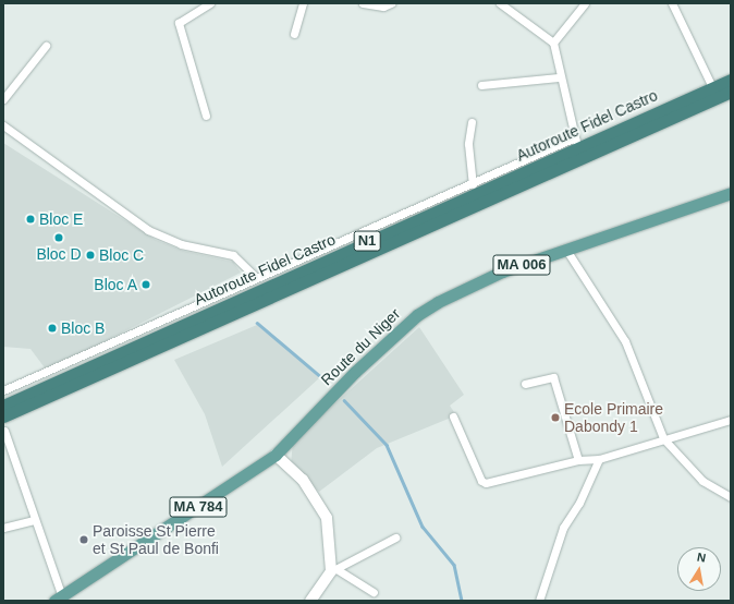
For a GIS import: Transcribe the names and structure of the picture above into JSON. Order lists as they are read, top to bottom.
{
  "streets": {
    "highway": ["Autoroute Fidel Castro", "N1"],
    "main road": ["MA 006", "Route du Niger", "MA 784"]
  },
  "places": [
    "Bloc E",
    "Bloc D",
    "Bloc C",
    "Bloc A",
    "Bloc B",
    "Ecole Primaire Dabondy 1",
    "Paroisse St Pierre et St Paul de Bonfi"
  ],
  "north": "top"
}
